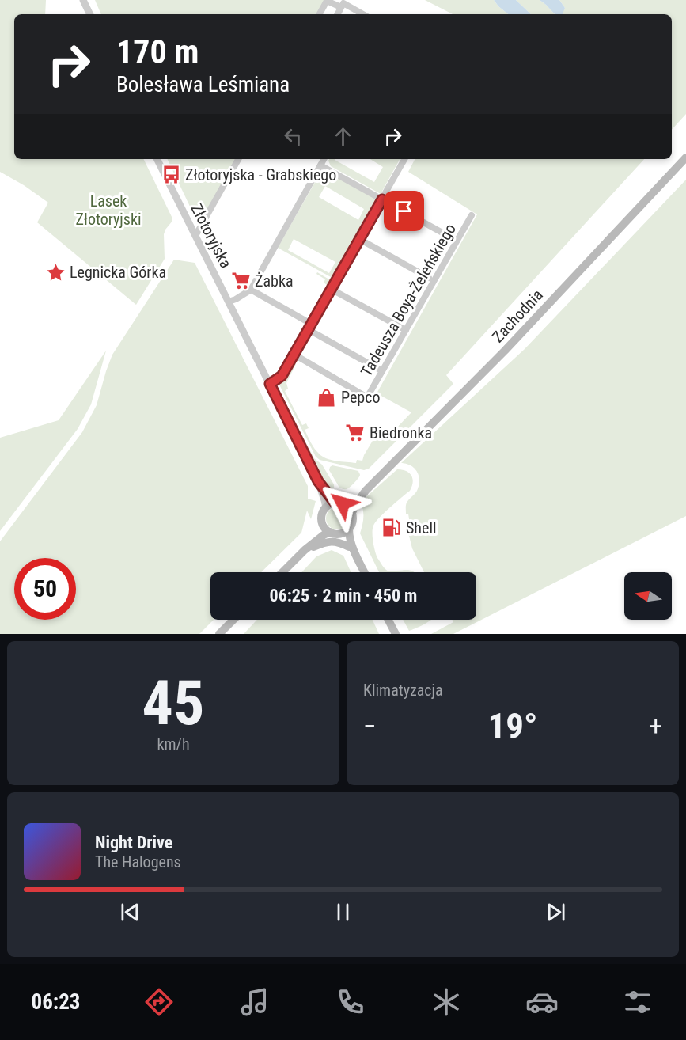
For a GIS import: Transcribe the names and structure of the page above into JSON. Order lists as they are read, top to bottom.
{
  "streets": {
    "main road": ["Zachodnia"],
    "street": ["Złotoryjska", "Tadeusza Boya-Żeleńskiego"]
  },
  "crossings": [
    ["Złotoryjska", "Zachodnia"]
  ],
  "parks": ["Lasek Złotoryjski"],
  "places": {
    "bus stop": ["Złotoryjska - Grabskiego"],
    "place": ["Legnicka Górka"],
    "supermarket": ["Żabka", "Biedronka"],
    "shop": ["Pepco"],
    "fuel station": ["Shell"]
  },
  "north": "left",
  "page": {
    "turn": ["170 m", "Bolesława Leśmiana"],
    "limit": "50",
    "trip": "06:25 · 2 min · 450 m",
    "tile": [
      ["45", "km/h"],
      "Klimatyzacja"
    ],
    "heat": ["−", "19°", "+"],
    "song": ["Night Drive", "The Halogens"],
    "tabs": "06:23"
  }
}
